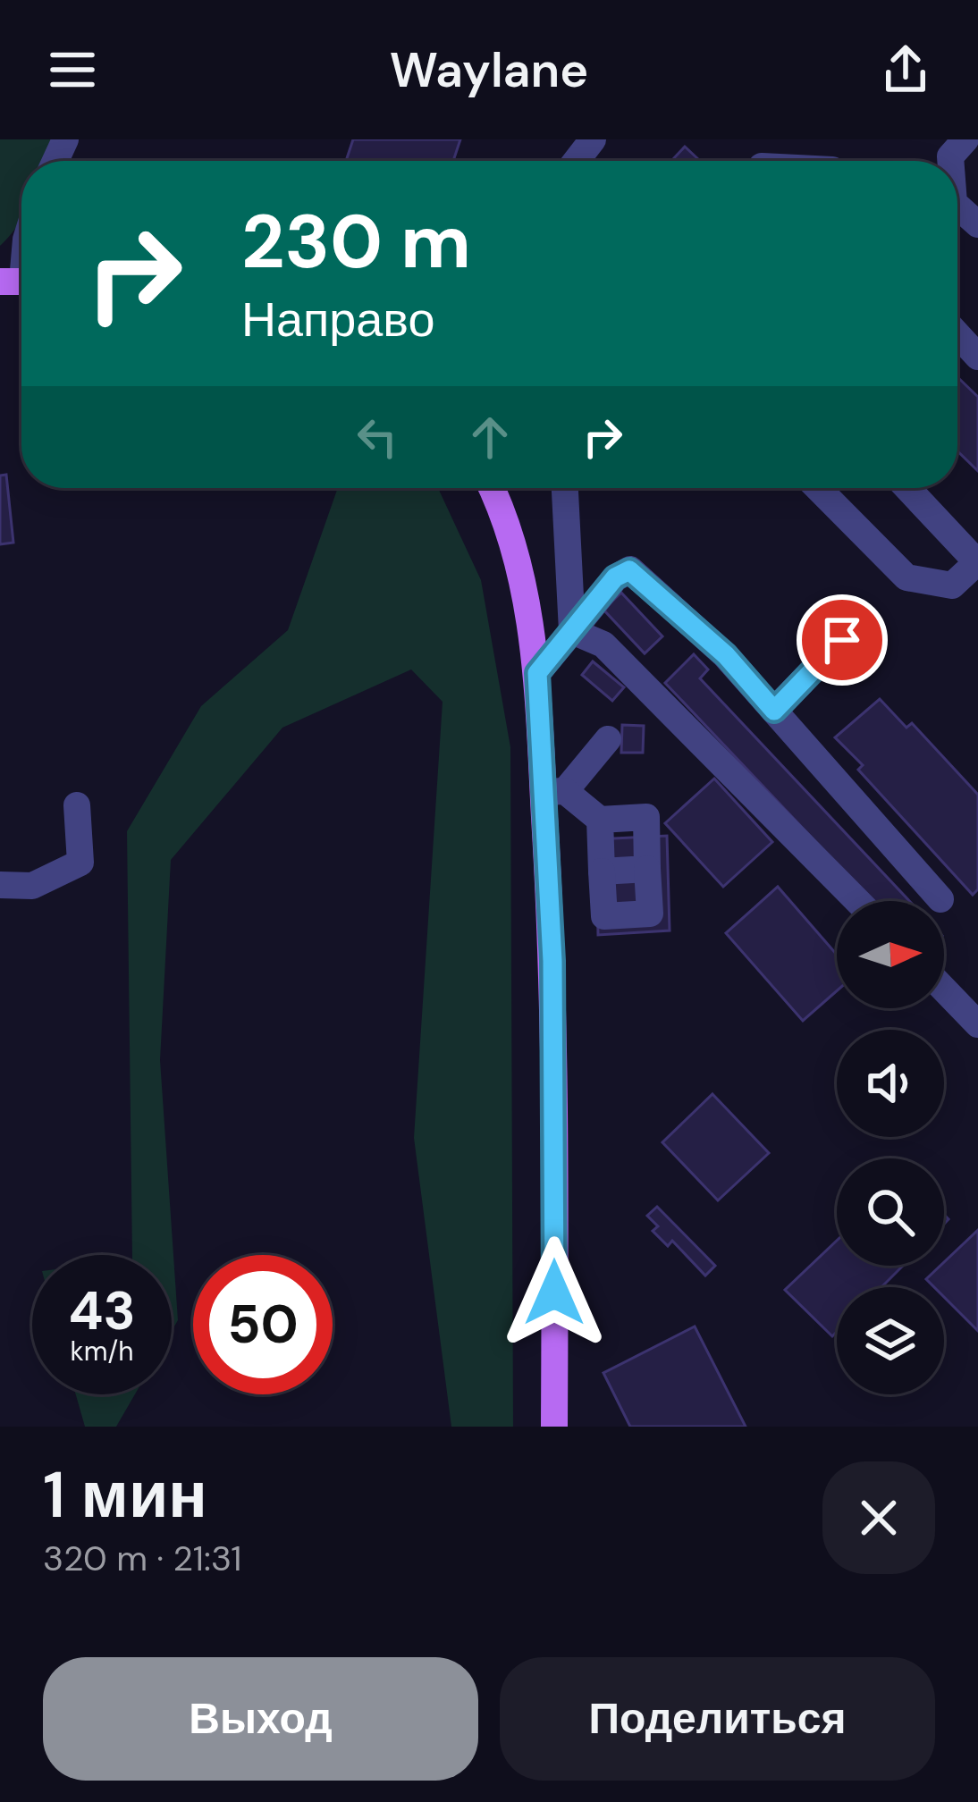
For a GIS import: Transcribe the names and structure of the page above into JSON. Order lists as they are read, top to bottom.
{
  "north": "right",
  "page": {
    "header": "Waylane",
    "turn": ["230 m", "Направо"],
    "speed": "43 km/h",
    "limit": "50",
    "heading": ["1 мин", "320 m · 21:31"],
    "buttons": ["Выход", "Поделиться"]
  }
}
